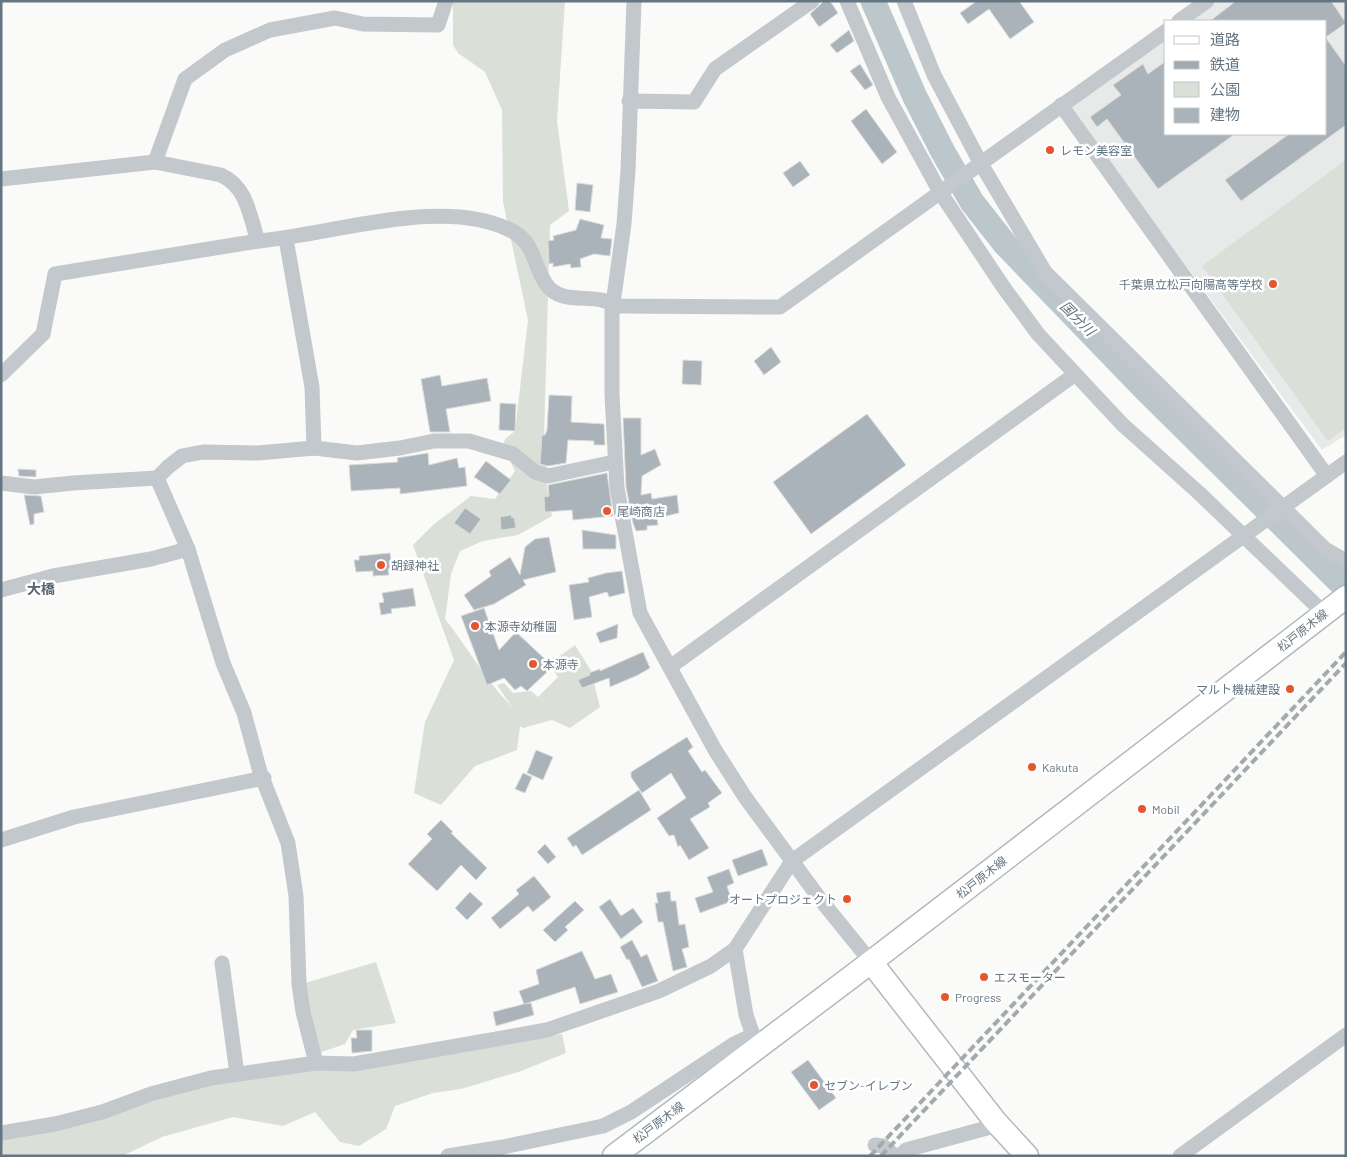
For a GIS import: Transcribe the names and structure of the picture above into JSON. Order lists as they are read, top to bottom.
{
  "streets": {
    "main road": ["松戸原木線"]
  },
  "districts": ["大橋"],
  "water": ["国分川"],
  "places": [
    "レモン美容室",
    "千葉県立松戸向陽高等学校",
    "尾崎商店",
    "胡録神社",
    "本源寺幼稚園",
    "本源寺",
    "マルト機械建設",
    "Kakuta",
    "Mobil",
    "オートプロジェクト",
    "エスモーター",
    "Progress",
    "セブン-イレブン"
  ],
  "legend": [
    "道路",
    "鉄道",
    "公園",
    "建物"
  ]
}
